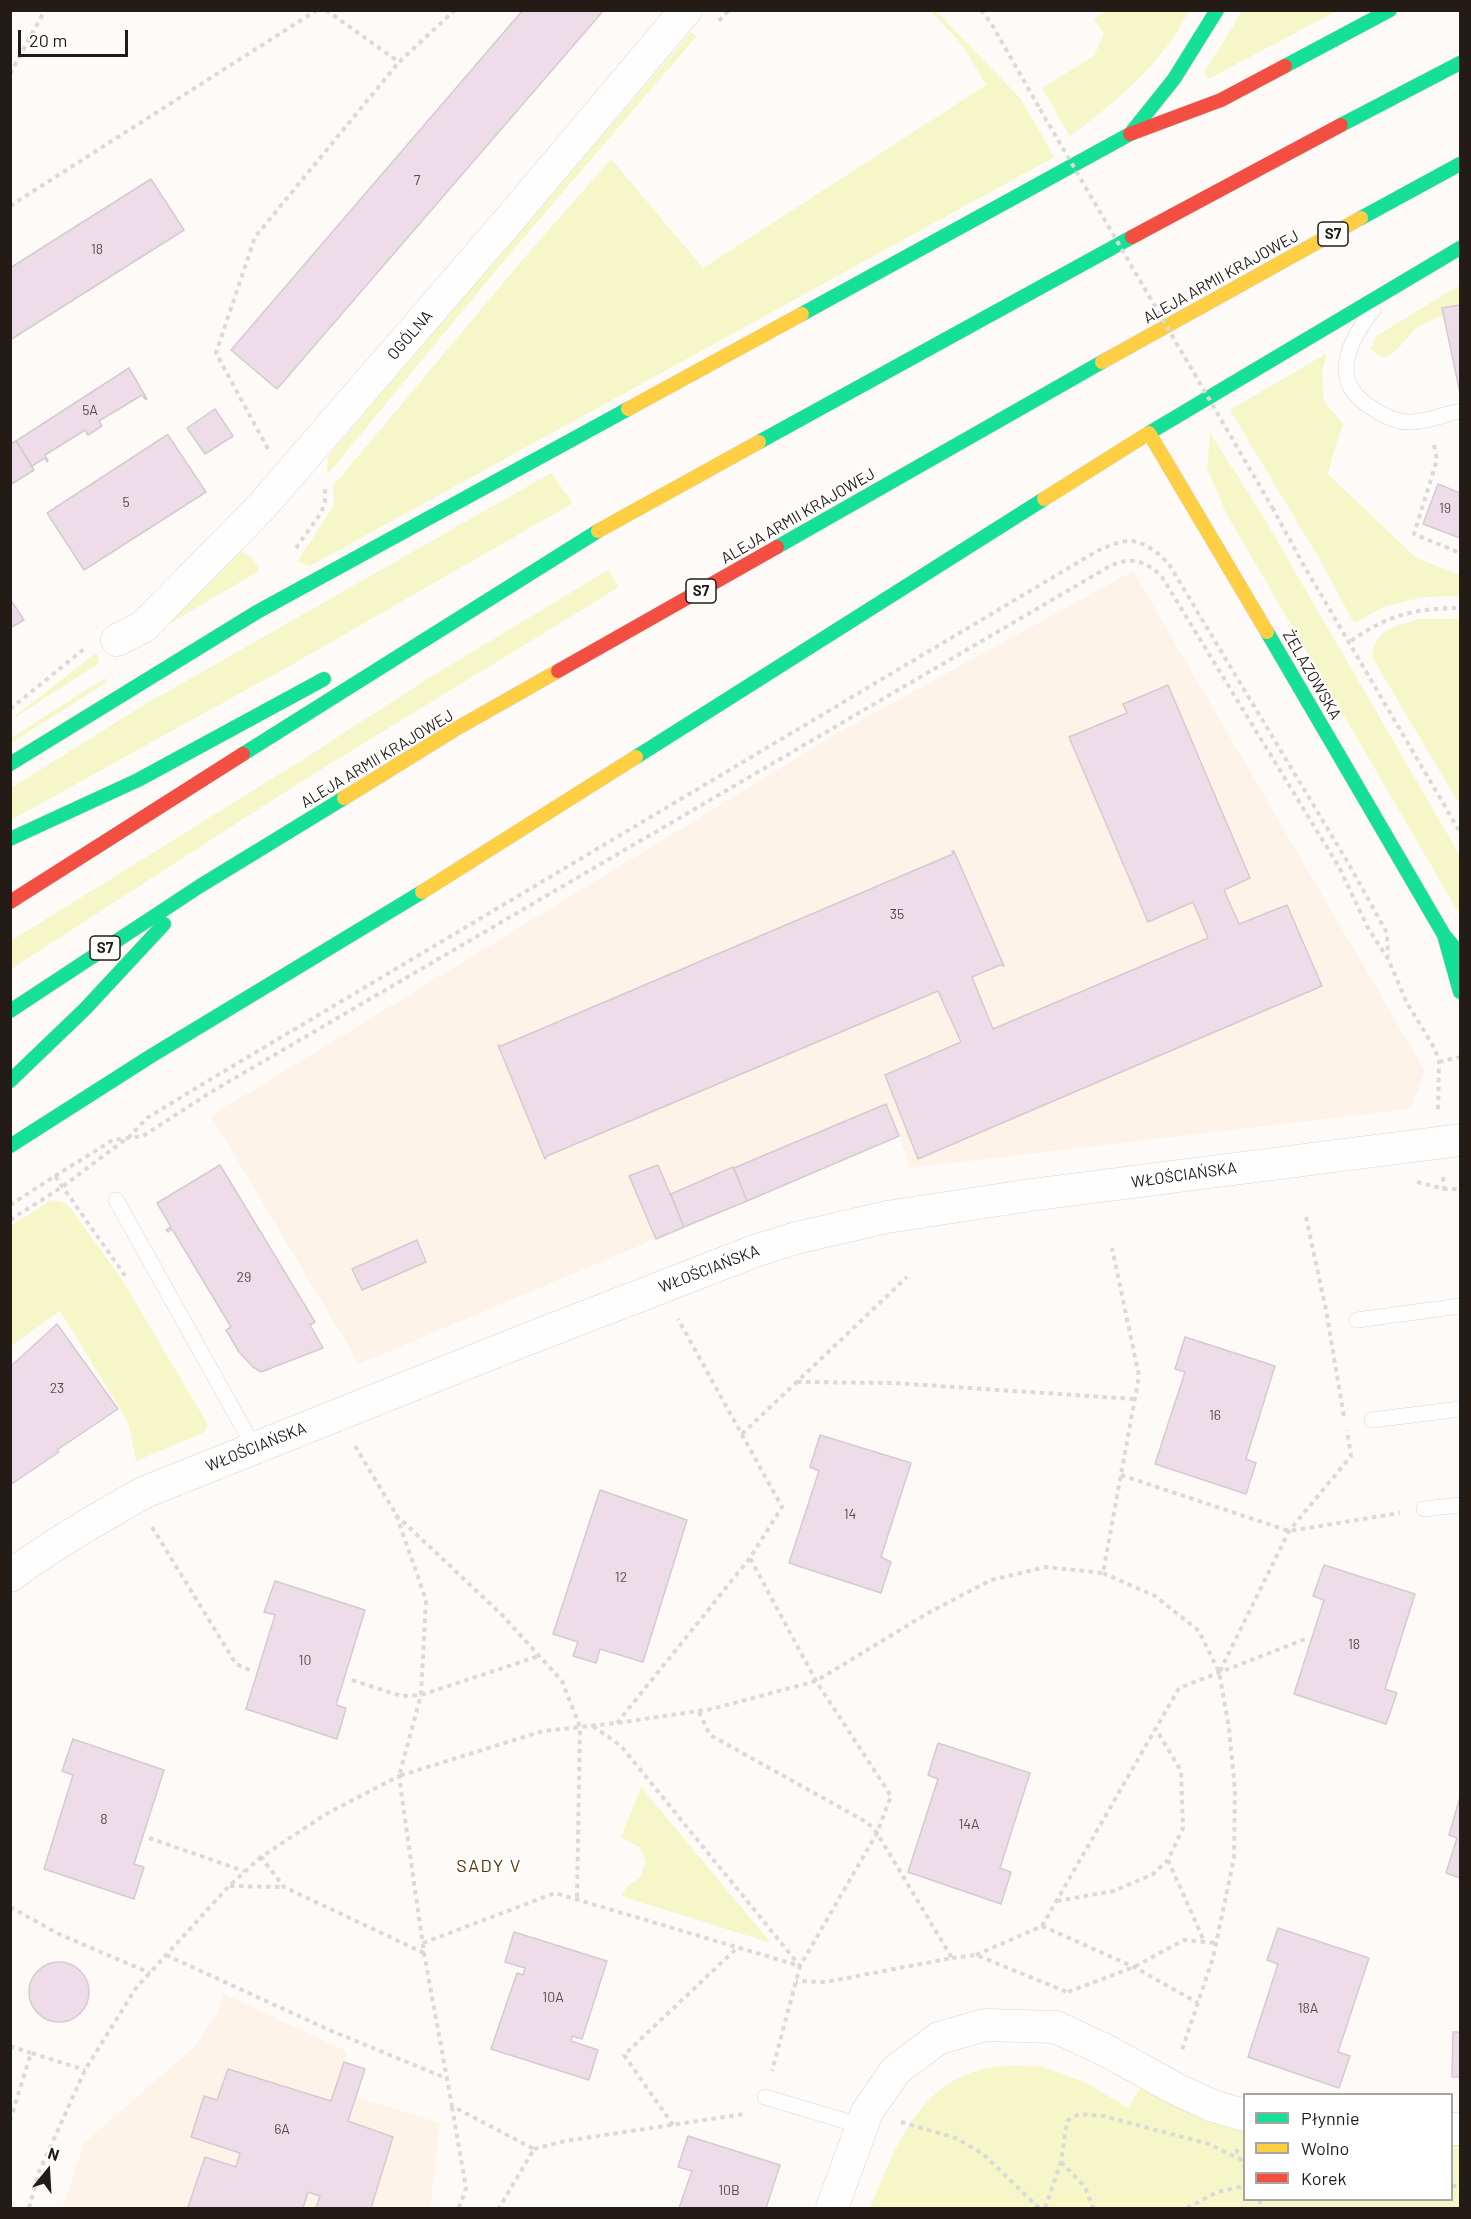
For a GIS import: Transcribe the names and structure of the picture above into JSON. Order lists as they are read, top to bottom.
{
  "streets": {
    "main road": ["S7", "ALEJA ARMII KRAJOWEJ", "ŻELAZOWSKA"],
    "street": ["OGÓLNA", "WŁOŚCIAŃSKA"]
  },
  "districts": ["SADY V"],
  "house_numbers": [
    "7",
    "18",
    "5A",
    "5",
    "19",
    "35",
    "29",
    "23",
    "16",
    "14",
    "12",
    "18",
    "10",
    "8",
    "14A",
    "10A",
    "18A",
    "6A",
    "10B"
  ],
  "legend": ["Płynnie", "Wolno", "Korek"],
  "scale_bar": "20 m",
  "north": "top"
}
